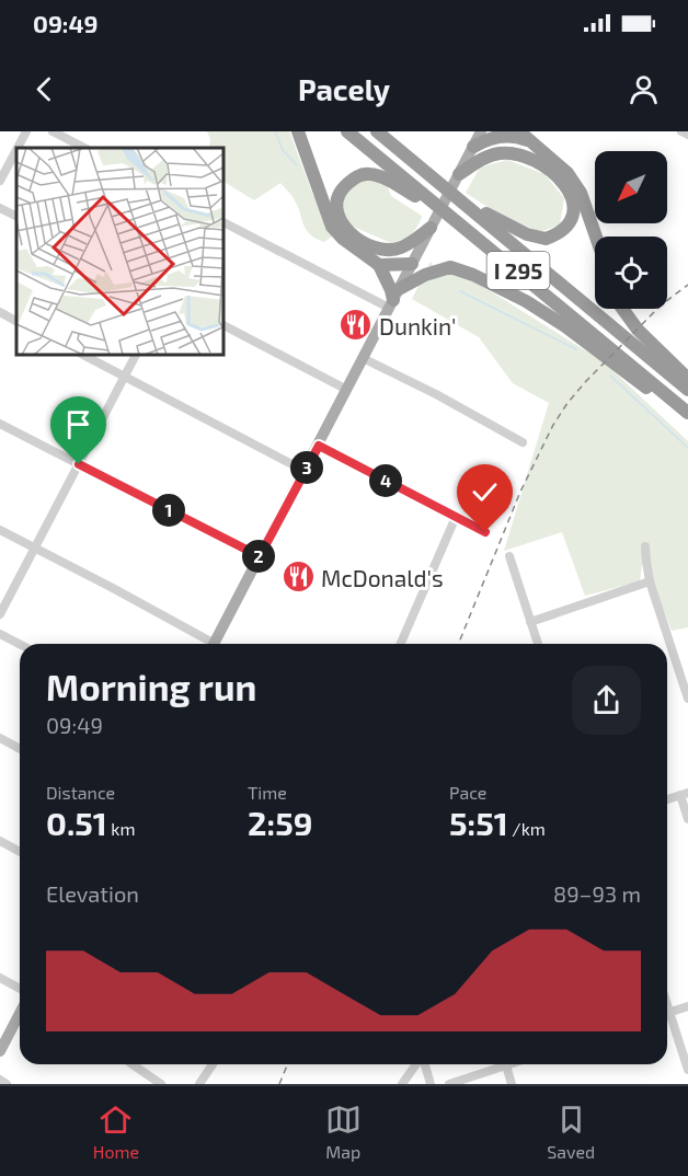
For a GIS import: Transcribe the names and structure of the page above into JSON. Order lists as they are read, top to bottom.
{
  "streets": {
    "highway": ["I 295"]
  },
  "places": {
    "restaurant": ["Dunkin'", "McDonald's"]
  },
  "north": "bottom left",
  "page": {
    "status": "09:49",
    "header": "Pacely",
    "pins": [
      "3",
      "4",
      "1",
      "2"
    ],
    "heading": ["Morning run", "09:49"],
    "stats": [
      ["Distance", "0.51 km"],
      ["Time", "2:59"],
      ["Pace", "5:51 /km"]
    ],
    "chart": ["Elevation", "89–93 m"],
    "tabs": ["Home", "Map", "Saved"]
  }
}
